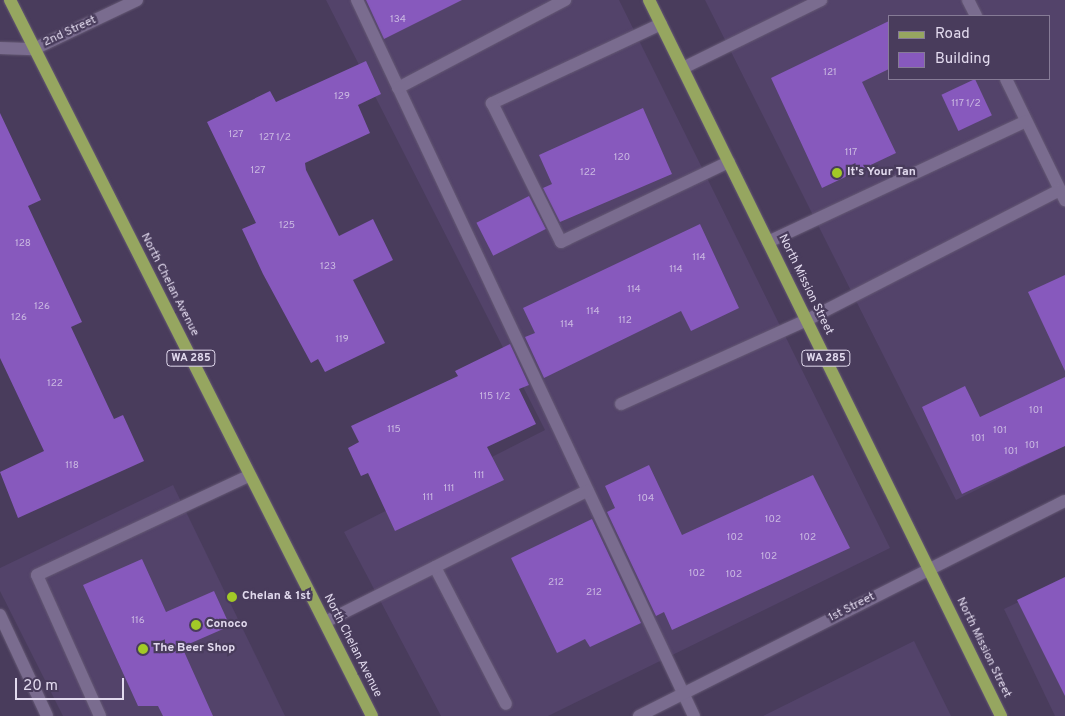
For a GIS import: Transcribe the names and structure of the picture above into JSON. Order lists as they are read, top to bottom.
{
  "streets": {
    "main road": ["North Chelan Avenue", "North Mission Street", "WA 285"],
    "street": ["2nd Street", "1st Street"]
  },
  "crossings": [
    ["2nd Street", "North Chelan Avenue"],
    ["North Mission Street", "1st Street"]
  ],
  "places": [
    "It's Your Tan",
    "Chelan & 1st",
    "Conoco",
    "The Beer Shop"
  ],
  "house_numbers": [
    "134",
    "121",
    "129",
    "117 1/2",
    "127",
    "127 1/2",
    "117",
    "120",
    "127",
    "122",
    "125",
    "128",
    "114",
    "123",
    "114",
    "114",
    "126",
    "114",
    "126",
    "112",
    "114",
    "119",
    "122",
    "115 1/2",
    "101",
    "115",
    "101",
    "101",
    "101",
    "101",
    "118",
    "111",
    "111",
    "111",
    "104",
    "102",
    "102",
    "102",
    "102",
    "102",
    "102",
    "212",
    "212",
    "116"
  ],
  "legend": ["Road", "Building"],
  "scale_bar": "20 m"
}
